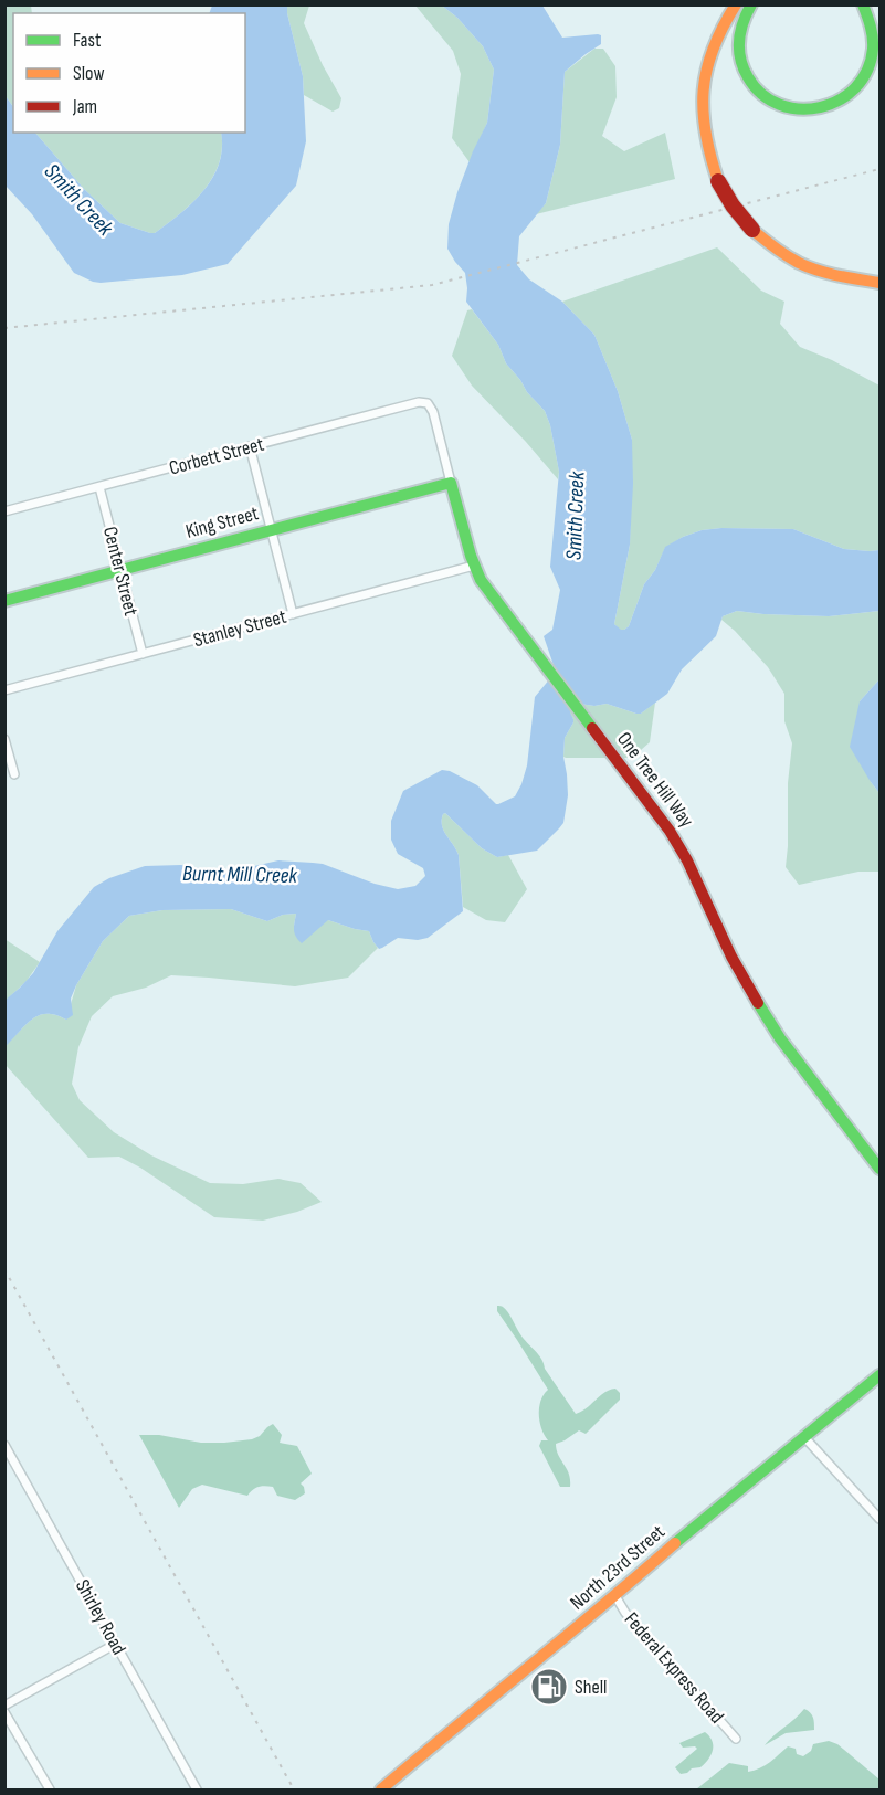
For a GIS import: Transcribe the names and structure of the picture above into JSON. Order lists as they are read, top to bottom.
{
  "streets": {
    "main road": ["King Street", "One Tree Hill Way", "North 23rd Street"],
    "street": [
      "Corbett Street",
      "Center Street",
      "Stanley Street",
      "Shirley Road",
      "Federal Express Road"
    ]
  },
  "crossings": [
    ["Corbett Street", "Center Street"],
    ["Corbett Street", "One Tree Hill Way"],
    ["King Street", "Center Street"],
    ["King Street", "One Tree Hill Way"],
    ["Center Street", "Stanley Street"],
    ["Stanley Street", "One Tree Hill Way"],
    ["North 23rd Street", "Federal Express Road"]
  ],
  "water": ["Smith Creek", "Burnt Mill Creek"],
  "places": {
    "fuel station": ["Shell"]
  },
  "legend": ["Fast", "Slow", "Jam"]
}
